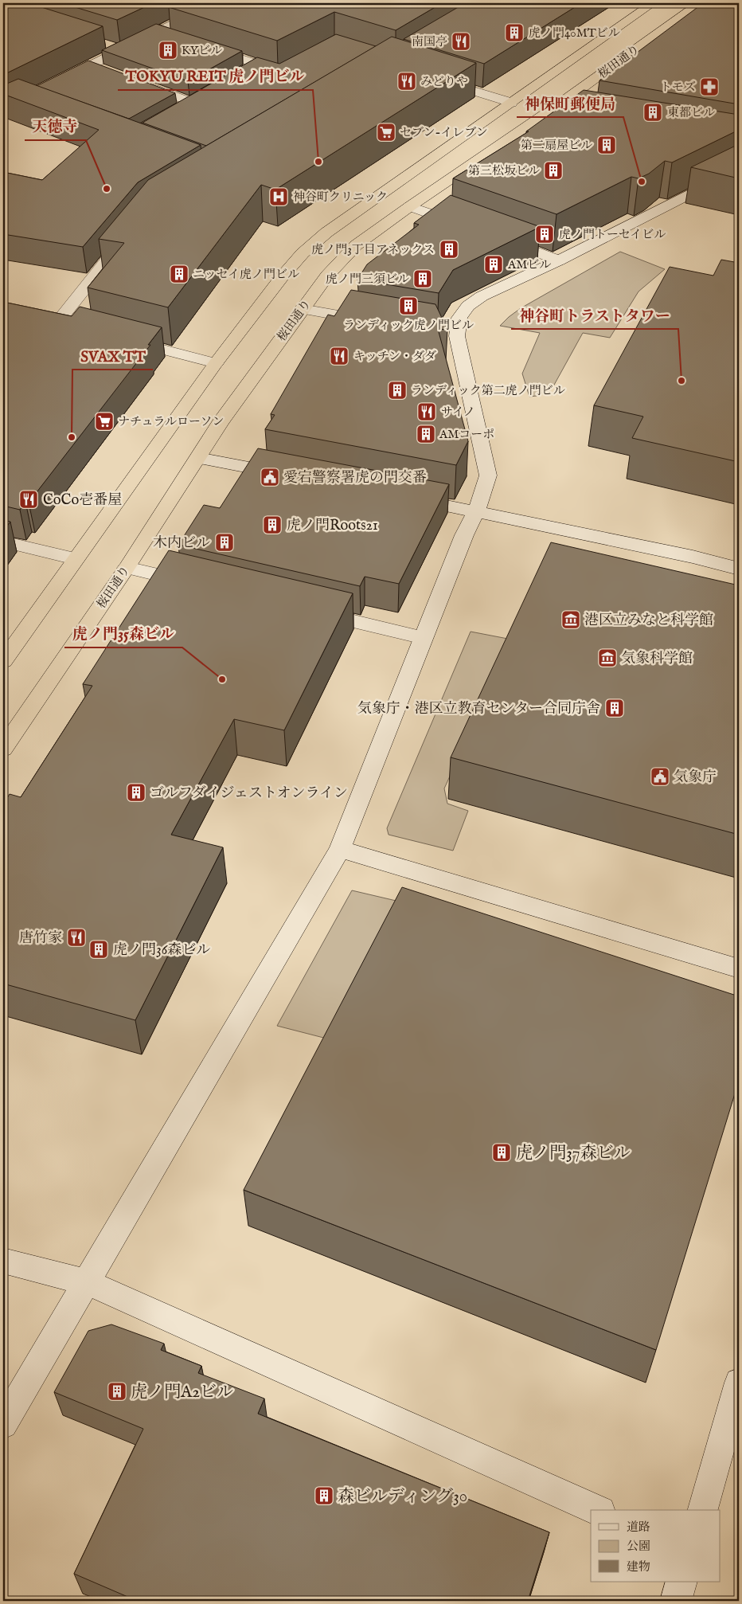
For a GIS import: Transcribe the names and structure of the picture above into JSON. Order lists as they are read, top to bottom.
{
  "streets": {
    "highway": ["桜田通り"]
  },
  "places": {
    "building": [
      "虎ノ門40MTビル",
      "KYビル",
      "東都ビル",
      "第二扇屋ビル",
      "第三松坂ビル",
      "虎ノ門トーセイビル",
      "虎ノ門3丁目アネックス",
      "AMビル",
      "ニッセイ虎ノ門ビル",
      "虎ノ門三須ビル",
      "ランディック虎ノ門ビル",
      "ランディック第二虎ノ門ビル",
      "AMコーポ",
      "虎ノ門Roots21",
      "木内ビル",
      "気象庁・港区立教育センター合同庁舎",
      "ゴルフダイジェストオンライン",
      "虎ノ門36森ビル",
      "虎ノ門37森ビル",
      "虎ノ門A2ビル",
      "森ビルディング30"
    ],
    "restaurant": [
      "南国亭",
      "みどりや",
      "キッチン・ダダ",
      "サイノ",
      "CoCo壱番屋",
      "唐竹家"
    ],
    "pharmacy": ["トモズ"],
    "supermarket": ["セブン-イレブン", "ナチュラルローソン"],
    "other": [
      "TOKYU REIT 虎ノ門ビル",
      "神保町郵便局",
      "天徳寺",
      "神谷町トラストタワー",
      "SVAX TT",
      "虎ノ門35森ビル"
    ],
    "hospital": ["神谷町クリニック"],
    "public building": ["愛宕警察署虎の門交番", "気象庁"],
    "museum": ["港区立みなと科学館", "気象科学館"]
  },
  "legend": ["道路", "公園", "建物"]
}
